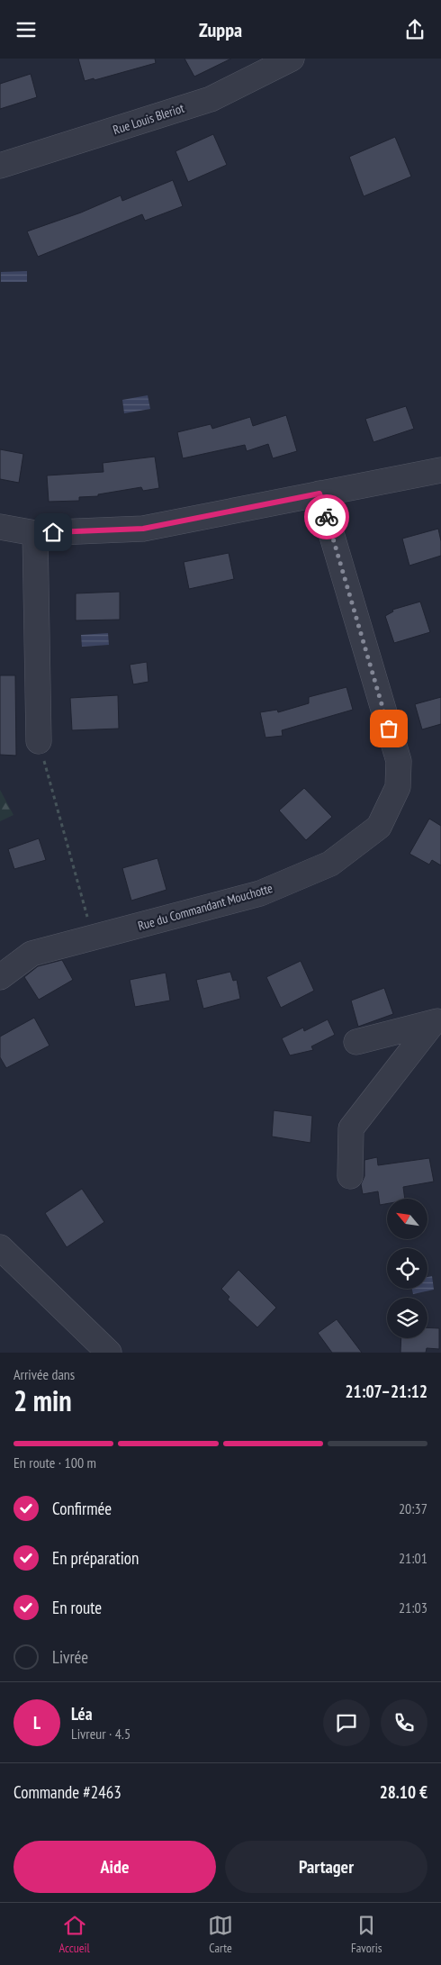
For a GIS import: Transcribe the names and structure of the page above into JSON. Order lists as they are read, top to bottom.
{
  "streets": {
    "street": ["Rue Louis Bleriot", "Rue du Commandant Mouchotte"]
  },
  "north": "top left",
  "page": {
    "header": "Zuppa",
    "heading": ["2 min", "Arrivée dans", "21:07–21:12"],
    "panel": [
      "Léa",
      "Livreur · 4.5",
      "Commande #2463",
      "28.10 €"
    ],
    "bar": "En route · 100 m",
    "list": [
      ["Confirmée", "20:37"],
      ["En préparation", "21:01"],
      ["En route", "21:03"],
      "Livrée"
    ],
    "round": "L",
    "buttons": ["Aide", "Partager"],
    "tabs": ["Accueil", "Carte", "Favoris"]
  }
}
